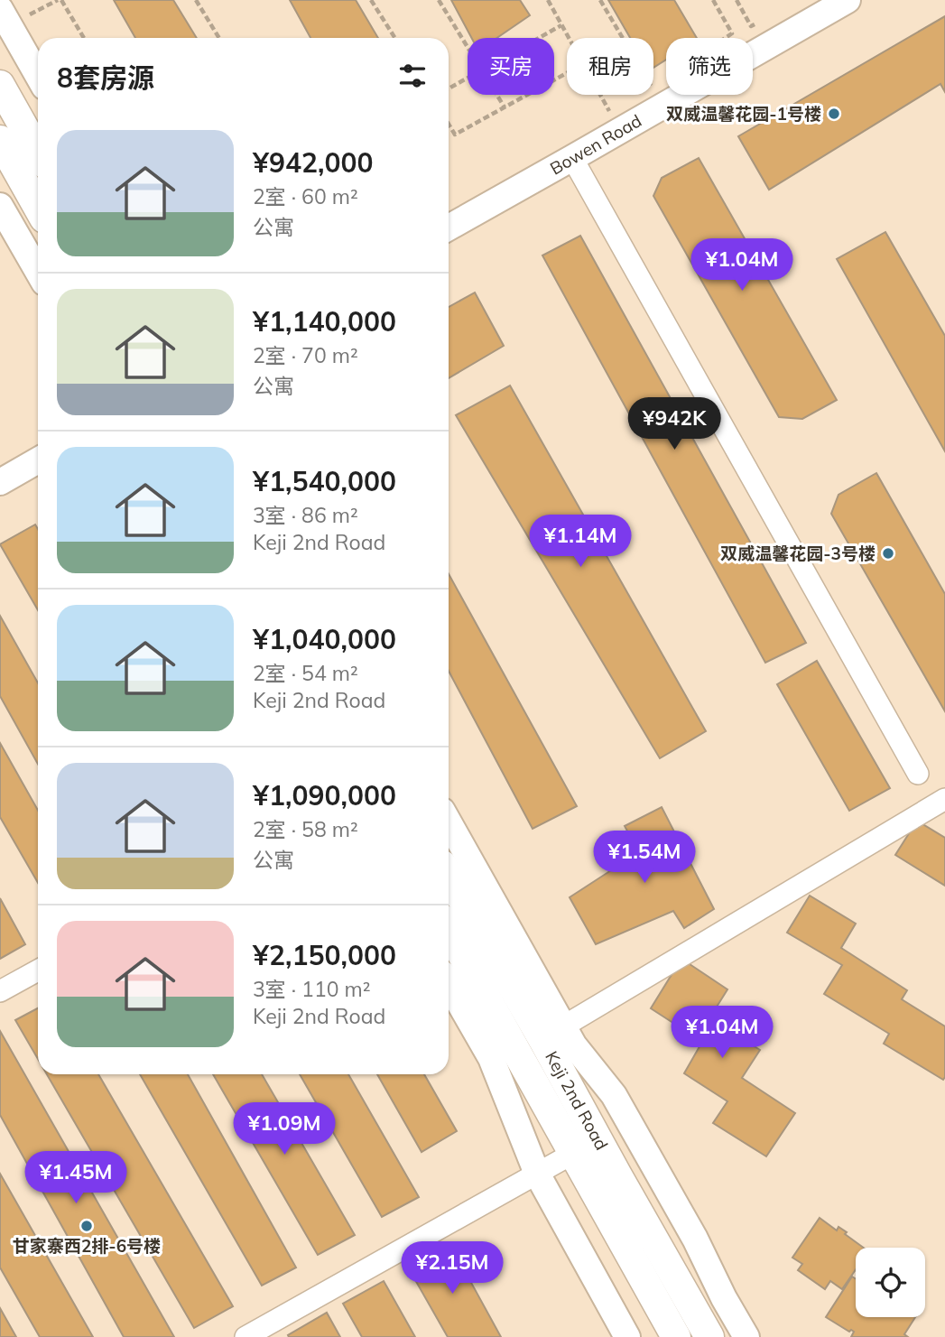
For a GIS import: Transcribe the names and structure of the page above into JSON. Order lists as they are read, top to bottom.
{
  "streets": {
    "main road": ["Keji 2nd Road"],
    "street": ["Bowen Road"]
  },
  "places": ["双威温馨花园-1号楼", "双威温馨花园-3号楼", "甘家寨西2排-6号楼"],
  "page": {
    "chip": ["买房", "租房", "筛选"],
    "heading": "8套房源",
    "list": [
      {
        "name": "¥942,000",
        "note": "2室 · 60 m² · 公寓"
      },
      {
        "name": "¥1,140,000",
        "note": "2室 · 70 m² · 公寓"
      },
      {
        "name": "¥1,540,000",
        "note": "3室 · 86 m² · Keji 2nd Road"
      },
      {
        "name": "¥1,040,000",
        "note": "2室 · 54 m² · Keji 2nd Road"
      },
      {
        "name": "¥1,090,000",
        "note": "2室 · 58 m² · 公寓"
      },
      {
        "name": "¥2,150,000",
        "note": "3室 · 110 m² · Keji 2nd Road"
      }
    ],
    "price": [
      "¥1.04M",
      "¥942K",
      "¥1.14M",
      "¥1.54M",
      "¥1.04M",
      "¥1.09M",
      "¥1.45M",
      "¥2.15M"
    ]
  }
}
